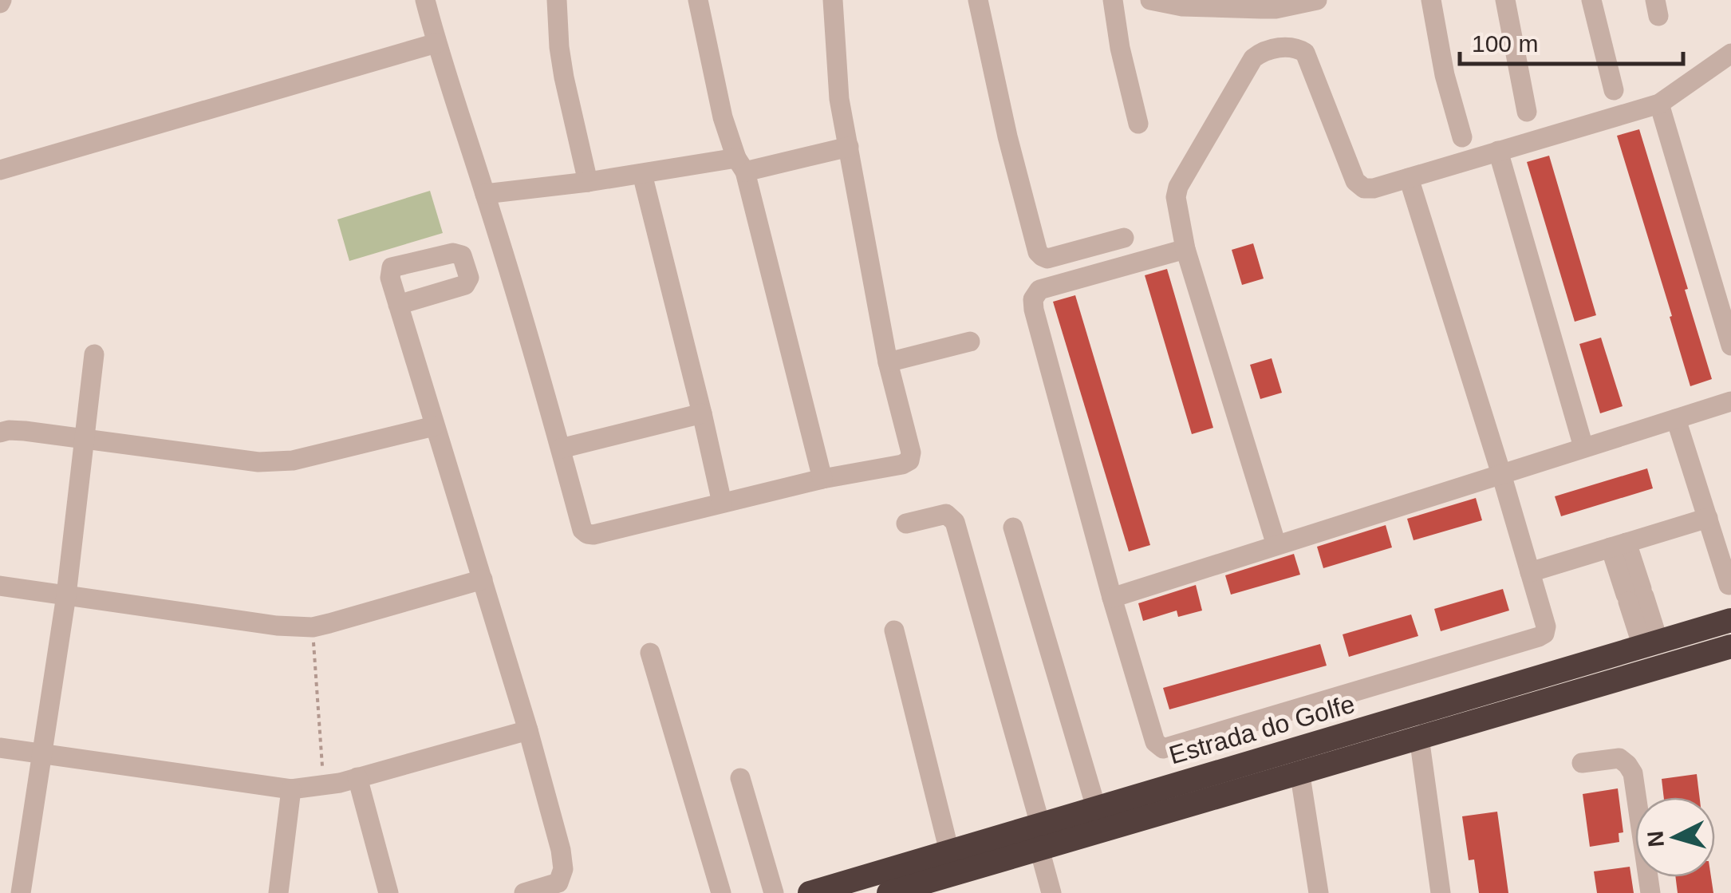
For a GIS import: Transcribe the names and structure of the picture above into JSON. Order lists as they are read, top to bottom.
{
  "streets": {
    "highway": ["Estrada do Golfe"]
  },
  "scale_bar": "100 m",
  "north": "left"
}
